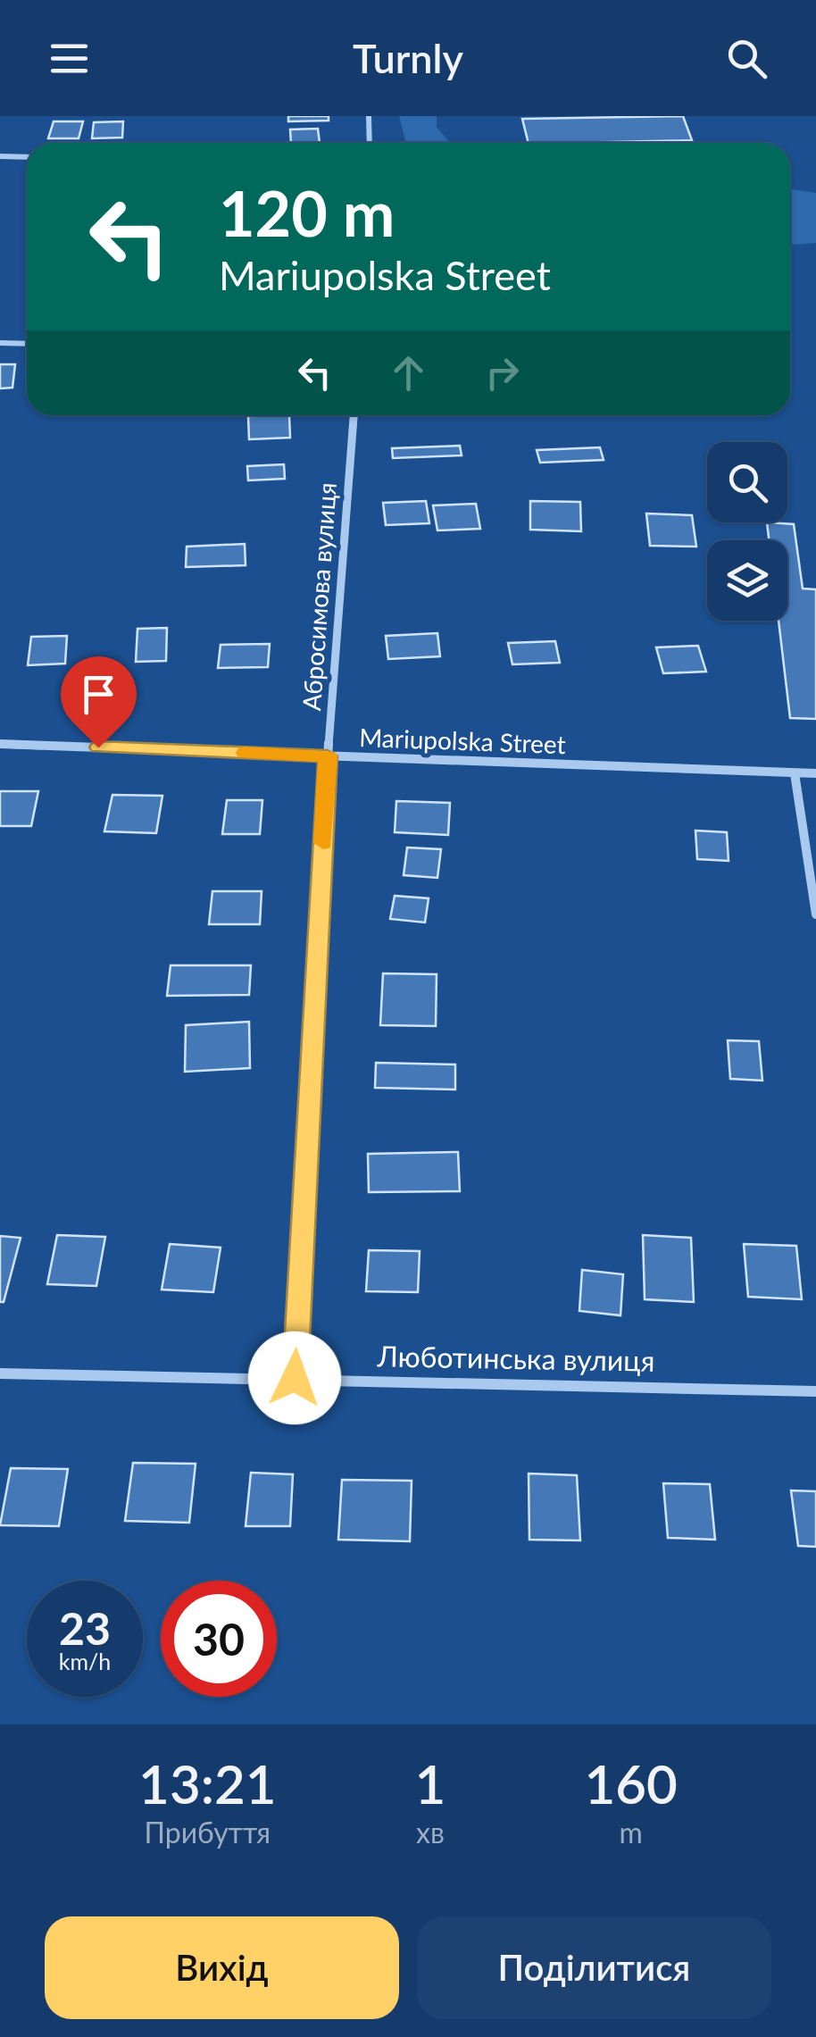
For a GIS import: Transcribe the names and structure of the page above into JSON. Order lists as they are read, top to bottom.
{
  "streets": {
    "street": ["Абросимова вулиця", "Mariupolska Street", "Люботинська вулиця"]
  },
  "crossings": [
    ["Абросимова вулиця", "Mariupolska Street"],
    ["Абросимова вулиця", "Люботинська вулиця"]
  ],
  "page": {
    "header": "Turnly",
    "turn": ["120 m", "Mariupolska Street"],
    "speed": "23 km/h",
    "limit": "30",
    "eta": [
      "13:21",
      "Прибуття",
      "1",
      "хв",
      "160",
      "m"
    ],
    "buttons": ["Вихід", "Поділитися"]
  }
}
